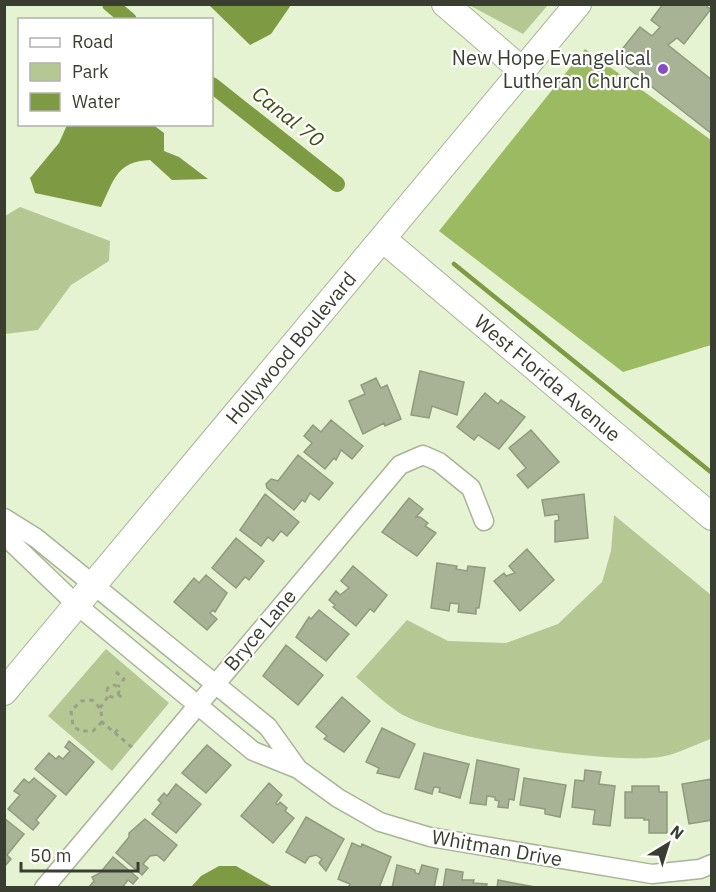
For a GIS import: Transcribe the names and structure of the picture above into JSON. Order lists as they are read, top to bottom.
{
  "streets": {
    "street": [
      "Hollywood Boulevard",
      "West Florida Avenue",
      "Bryce Lane",
      "Whitman Drive"
    ]
  },
  "crossings": [
    ["Hollywood Boulevard", "West Florida Avenue"],
    ["Hollywood Boulevard", "Whitman Drive"],
    ["Bryce Lane", "Whitman Drive"]
  ],
  "water": ["Canal 70"],
  "places": ["New Hope Evangelical Lutheran Church"],
  "legend": ["Road", "Park", "Water"],
  "scale_bar": "50 m",
  "north": "top right"
}
